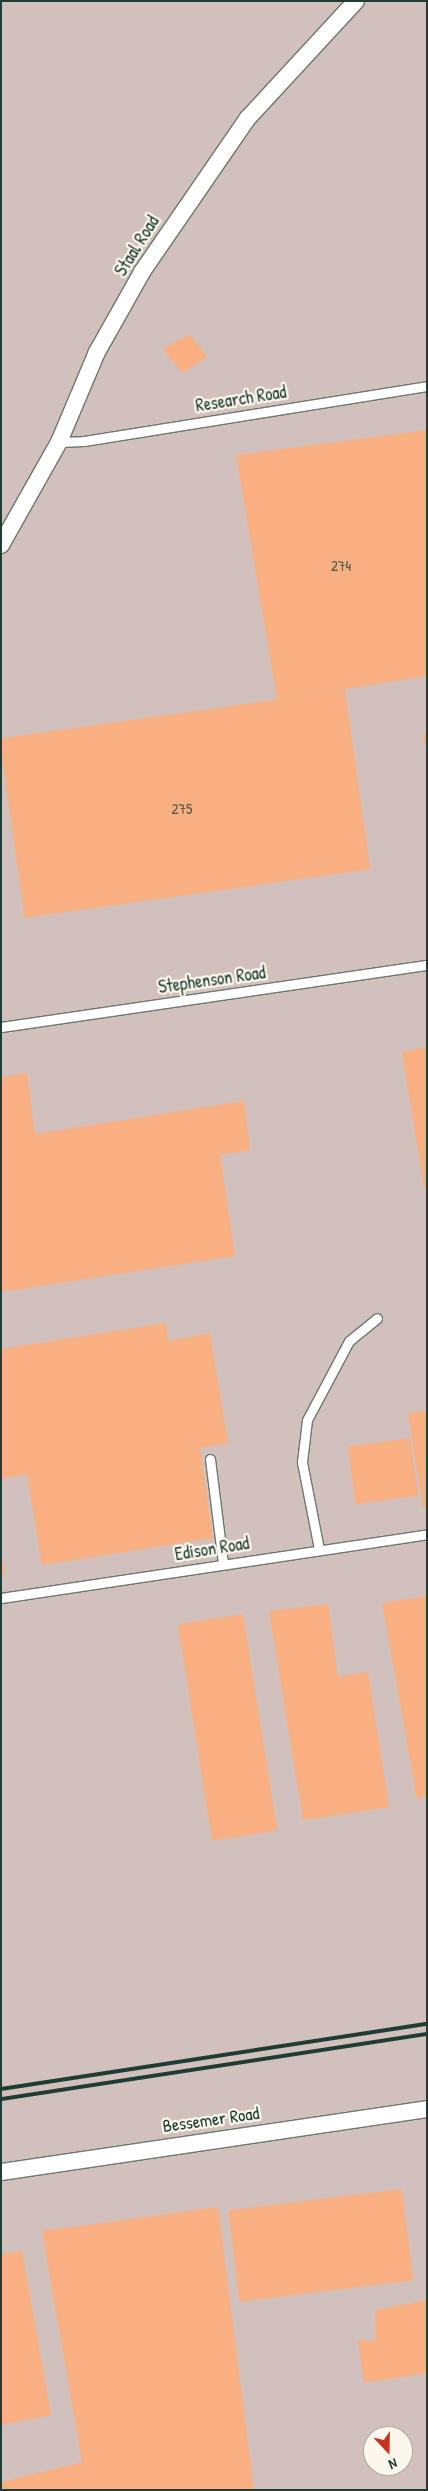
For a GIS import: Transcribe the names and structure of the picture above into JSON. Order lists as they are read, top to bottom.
{
  "streets": {
    "street": ["Staal Road", "Bessemer Road"],
    "lane": ["Research Road", "Stephenson Road", "Edison Road"]
  },
  "crossings": [
    ["Staal Road", "Research Road"]
  ],
  "house_numbers": ["274", "275"],
  "north": "bottom"
}
